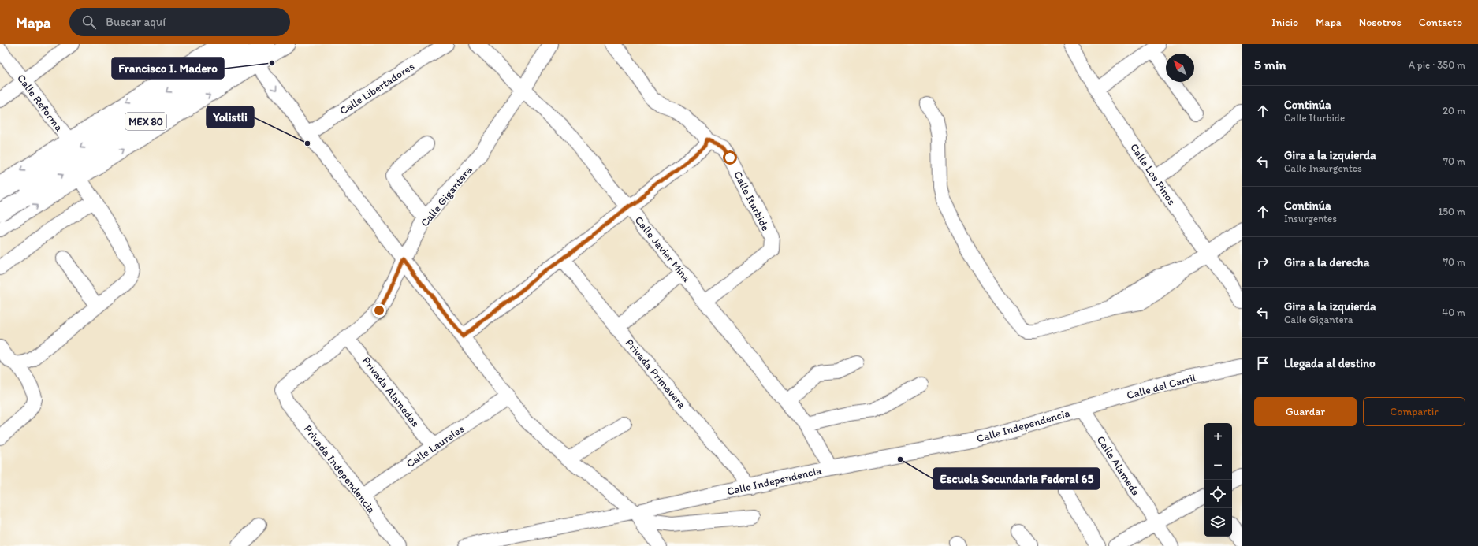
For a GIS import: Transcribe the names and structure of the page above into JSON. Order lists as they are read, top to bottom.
{
  "streets": {
    "main road": ["MEX 80"],
    "street": [
      "Calle Libertadores",
      "Calle Reforma",
      "Calle Los Pinos",
      "Calle Gigantera",
      "Calle Iturbide",
      "Calle Javier Mina",
      "Privada Primavera",
      "Calle del Carril",
      "Privada Alamedas",
      "Calle Independencia",
      "Calle Laureles",
      "Calle Alameda",
      "Privada Independencia"
    ]
  },
  "crossings": [
    ["Calle Gigantera", "Calle Javier Mina"],
    ["Calle Gigantera", "Privada Alamedas"],
    ["Calle Gigantera", "Privada Independencia"],
    ["Calle Iturbide", "Calle Javier Mina"],
    ["Calle Javier Mina", "Calle Independencia"],
    ["Privada Primavera", "Calle Independencia"],
    ["Calle del Carril", "Calle Independencia"],
    ["Calle del Carril", "Calle Alameda"],
    ["Privada Alamedas", "Calle Laureles"],
    ["Calle Independencia", "Calle Alameda"],
    ["Calle Laureles", "Privada Independencia"]
  ],
  "places": ["Francisco I. Madero", "Yolistli", "Escuela Secundaria Federal 65"],
  "north": "top left",
  "page": {
    "header": "Mapa",
    "search": "Buscar aquí",
    "nav": [
      "Inicio",
      "Mapa",
      "Nosotros",
      "Contacto"
    ],
    "heading": ["5 min", "A pie · 350 m"],
    "list": [
      ["Continúa", "Calle Iturbide", "20 m"],
      ["Gira a la izquierda", "Calle Insurgentes", "70 m"],
      ["Continúa", "Insurgentes", "150 m"],
      ["Gira a la derecha", "70 m"],
      ["Gira a la izquierda", "Calle Gigantera", "40 m"],
      "Llegada al destino"
    ],
    "buttons": ["Guardar", "Compartir"],
    "map_buttons": ["+", "−"]
  }
}
